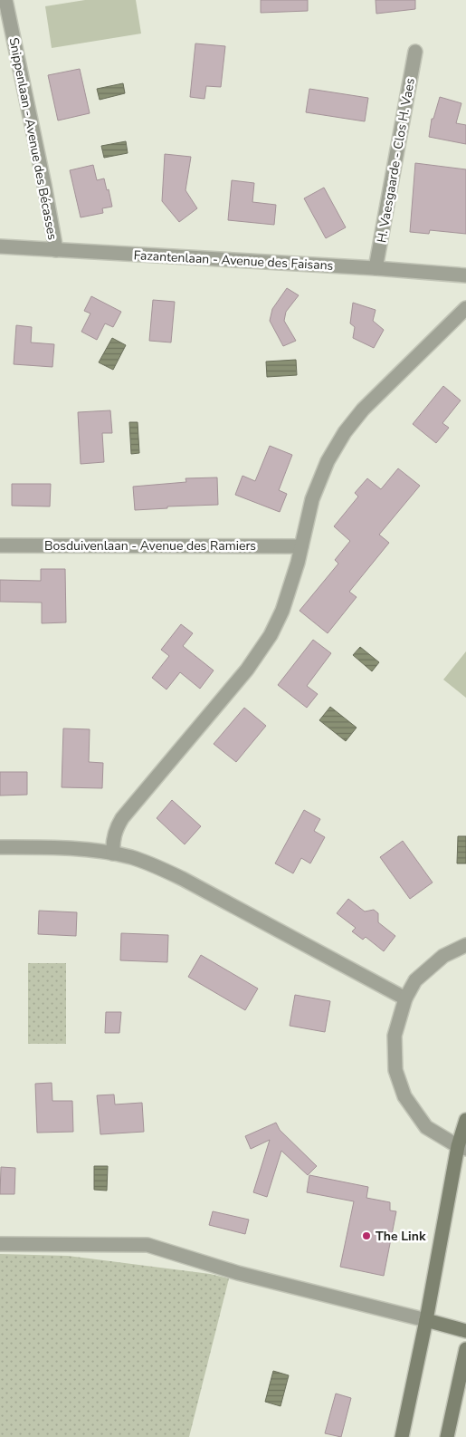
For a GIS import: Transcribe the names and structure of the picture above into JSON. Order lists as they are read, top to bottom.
{
  "streets": {
    "street": [
      "Snippenlaan - Avenue des Bécasses",
      "H. Vaesgaarde - Clos H. Vaes",
      "Fazantenlaan - Avenue des Faisans",
      "Bosduivenlaan - Avenue des Ramiers"
    ]
  },
  "crossings": [
    ["Snippenlaan - Avenue des Bécasses", "Fazantenlaan - Avenue des Faisans"],
    ["H. Vaesgaarde - Clos H. Vaes", "Fazantenlaan - Avenue des Faisans"]
  ],
  "places": ["The Link"]
}
